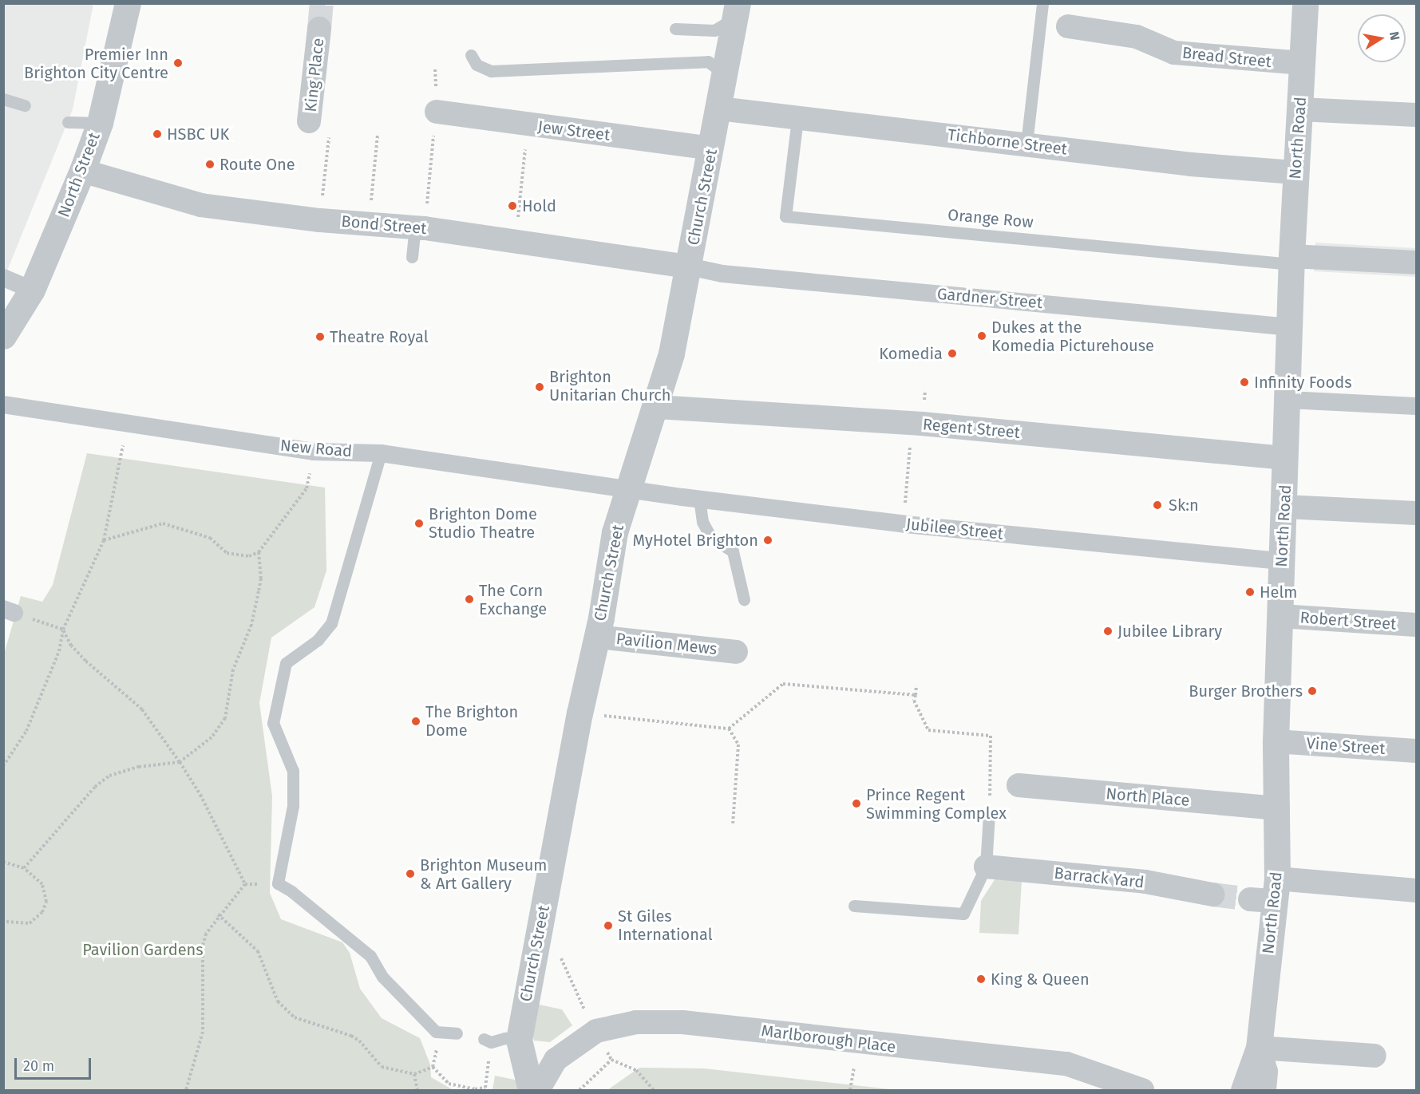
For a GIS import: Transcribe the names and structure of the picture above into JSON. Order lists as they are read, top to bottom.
{
  "streets": {
    "street": [
      "Bread Street",
      "King Place",
      "Jew Street",
      "North Road",
      "Tichborne Street",
      "North Street",
      "Church Street",
      "Bond Street",
      "Gardner Street",
      "Regent Street",
      "New Road",
      "Jubilee Street",
      "Robert Street",
      "Pavilion Mews",
      "Vine Street",
      "North Place",
      "Barrack Yard",
      "Marlborough Place"
    ],
    "lane": ["Orange Row"]
  },
  "crossings": [
    ["Bread Street", "North Road"],
    ["Jew Street", "Church Street"],
    ["North Road", "Tichborne Street"],
    ["North Road", "Orange Row"],
    ["North Road", "Gardner Street"],
    ["North Road", "Regent Street"],
    ["North Road", "Jubilee Street"],
    ["North Road", "Robert Street"],
    ["North Road", "Vine Street"],
    ["North Road", "North Place"],
    ["Tichborne Street", "Church Street"],
    ["Tichborne Street", "Orange Row"],
    ["North Street", "Bond Street"],
    ["Church Street", "Bond Street"],
    ["Church Street", "Gardner Street"],
    ["Church Street", "Regent Street"],
    ["Church Street", "New Road"],
    ["Church Street", "Jubilee Street"],
    ["Church Street", "Pavilion Mews"],
    ["Bond Street", "Gardner Street"],
    ["New Road", "Jubilee Street"]
  ],
  "parks": ["Pavilion Gardens"],
  "places": [
    "Premier Inn Brighton City Centre",
    "HSBC UK",
    "Route One",
    "Hold",
    "Dukes at the Komedia Picturehouse",
    "Theatre Royal",
    "Komedia",
    "Infinity Foods",
    "Brighton Unitarian Church",
    "Sk:n",
    "Brighton Dome Studio Theatre",
    "MyHotel Brighton",
    "Helm",
    "The Corn Exchange",
    "Jubilee Library",
    "Burger Brothers",
    "The Brighton Dome",
    "Prince Regent Swimming Complex",
    "Brighton Museum & Art Gallery",
    "St Giles International",
    "King & Queen"
  ],
  "scale_bar": "20 m",
  "north": "right"
}
